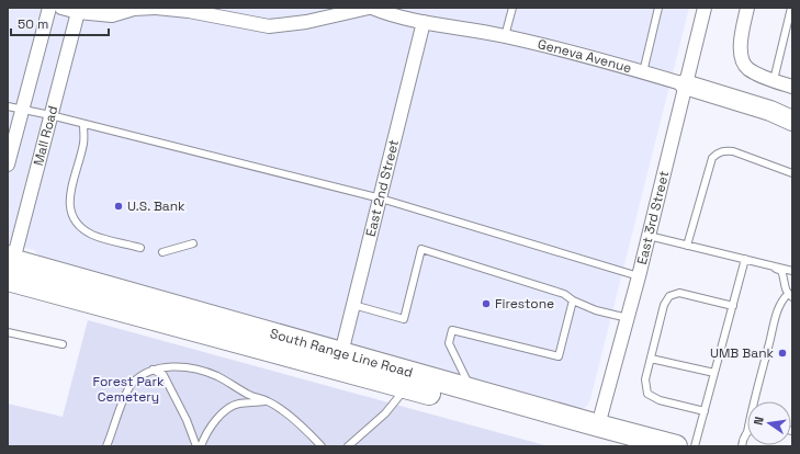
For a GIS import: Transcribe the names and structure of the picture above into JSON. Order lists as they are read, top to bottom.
{
  "streets": {
    "main road": ["South Range Line Road"],
    "street": [
      "Geneva Avenue",
      "Mall Road",
      "East 2nd Street",
      "East 3rd Street"
    ]
  },
  "crossings": [
    ["Geneva Avenue", "East 2nd Street"],
    ["Geneva Avenue", "East 3rd Street"],
    ["East 2nd Street", "South Range Line Road"],
    ["East 3rd Street", "South Range Line Road"]
  ],
  "parks": ["Forest Park Cemetery"],
  "places": ["U.S. Bank", "Firestone", "UMB Bank"],
  "scale_bar": "50 m",
  "north": "left"
}
